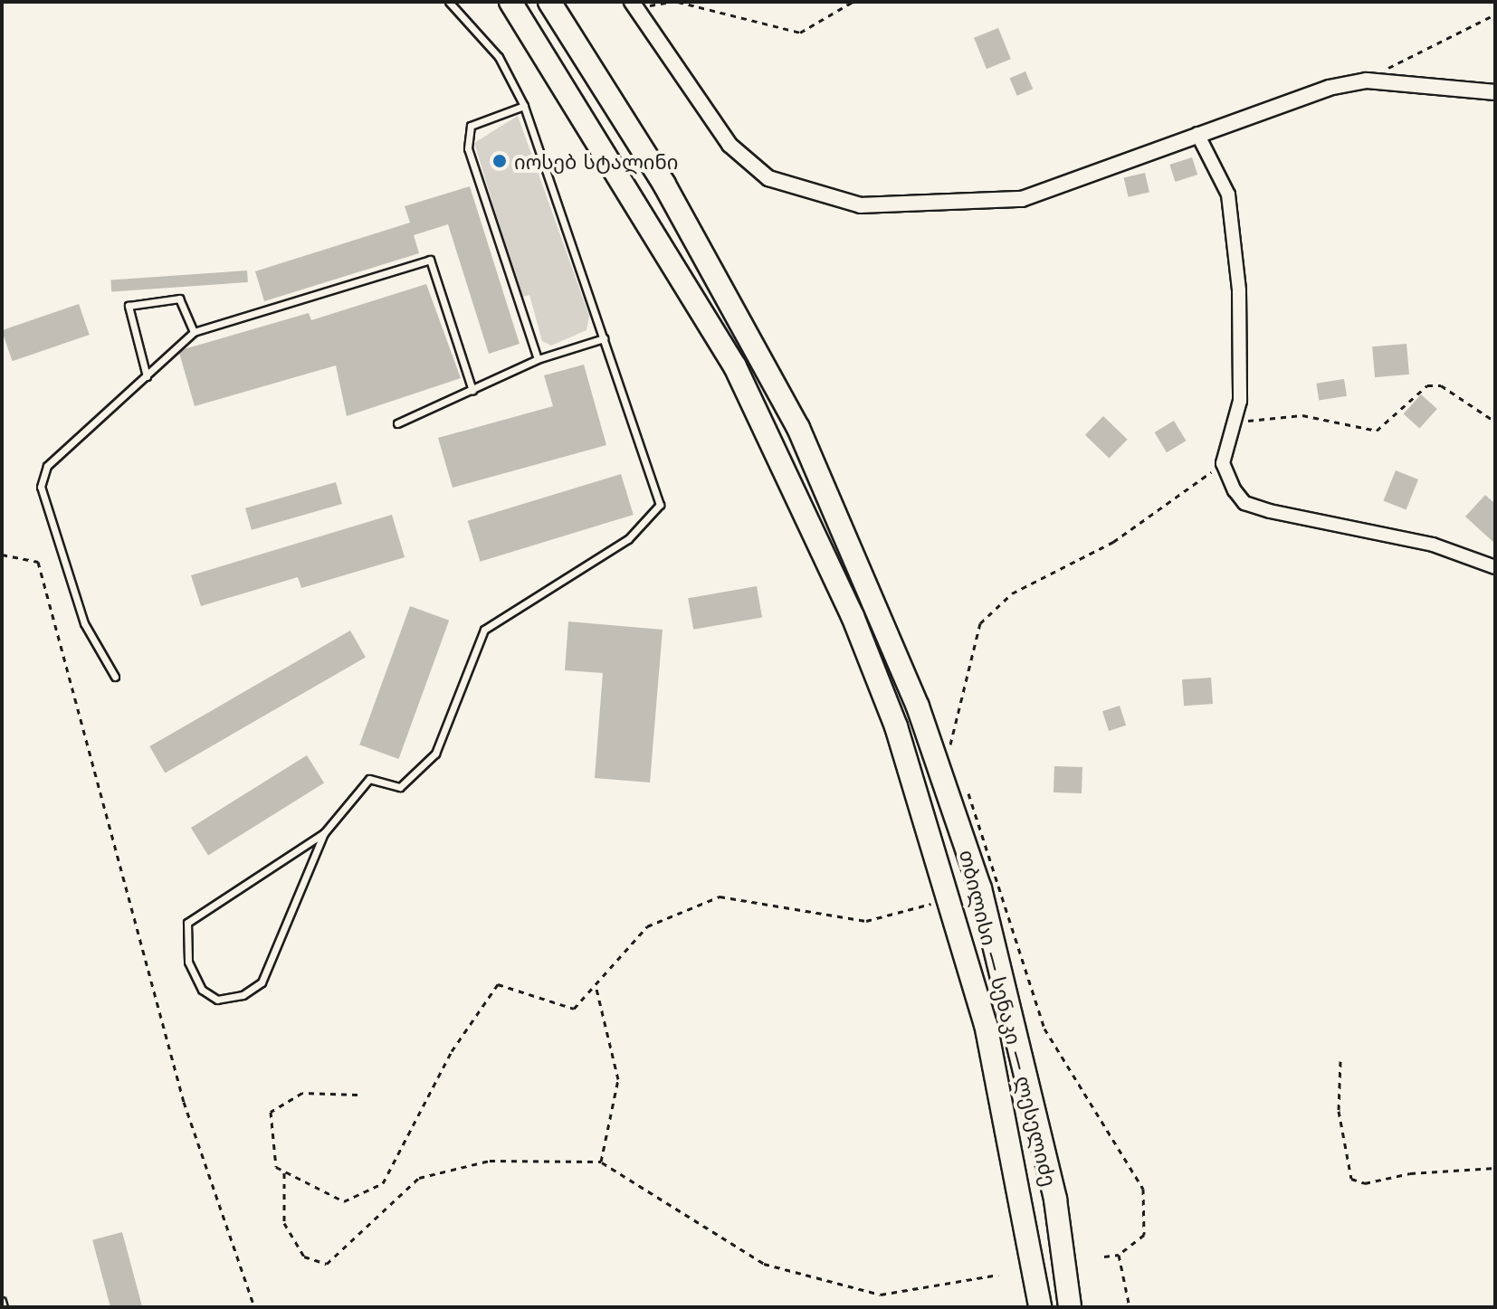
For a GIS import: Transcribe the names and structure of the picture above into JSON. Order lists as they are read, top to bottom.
{
  "streets": {
    "highway": ["თბილისი — სენაკი — ლესელიძე"]
  },
  "places": ["იოსებ სტალინი"]
}
